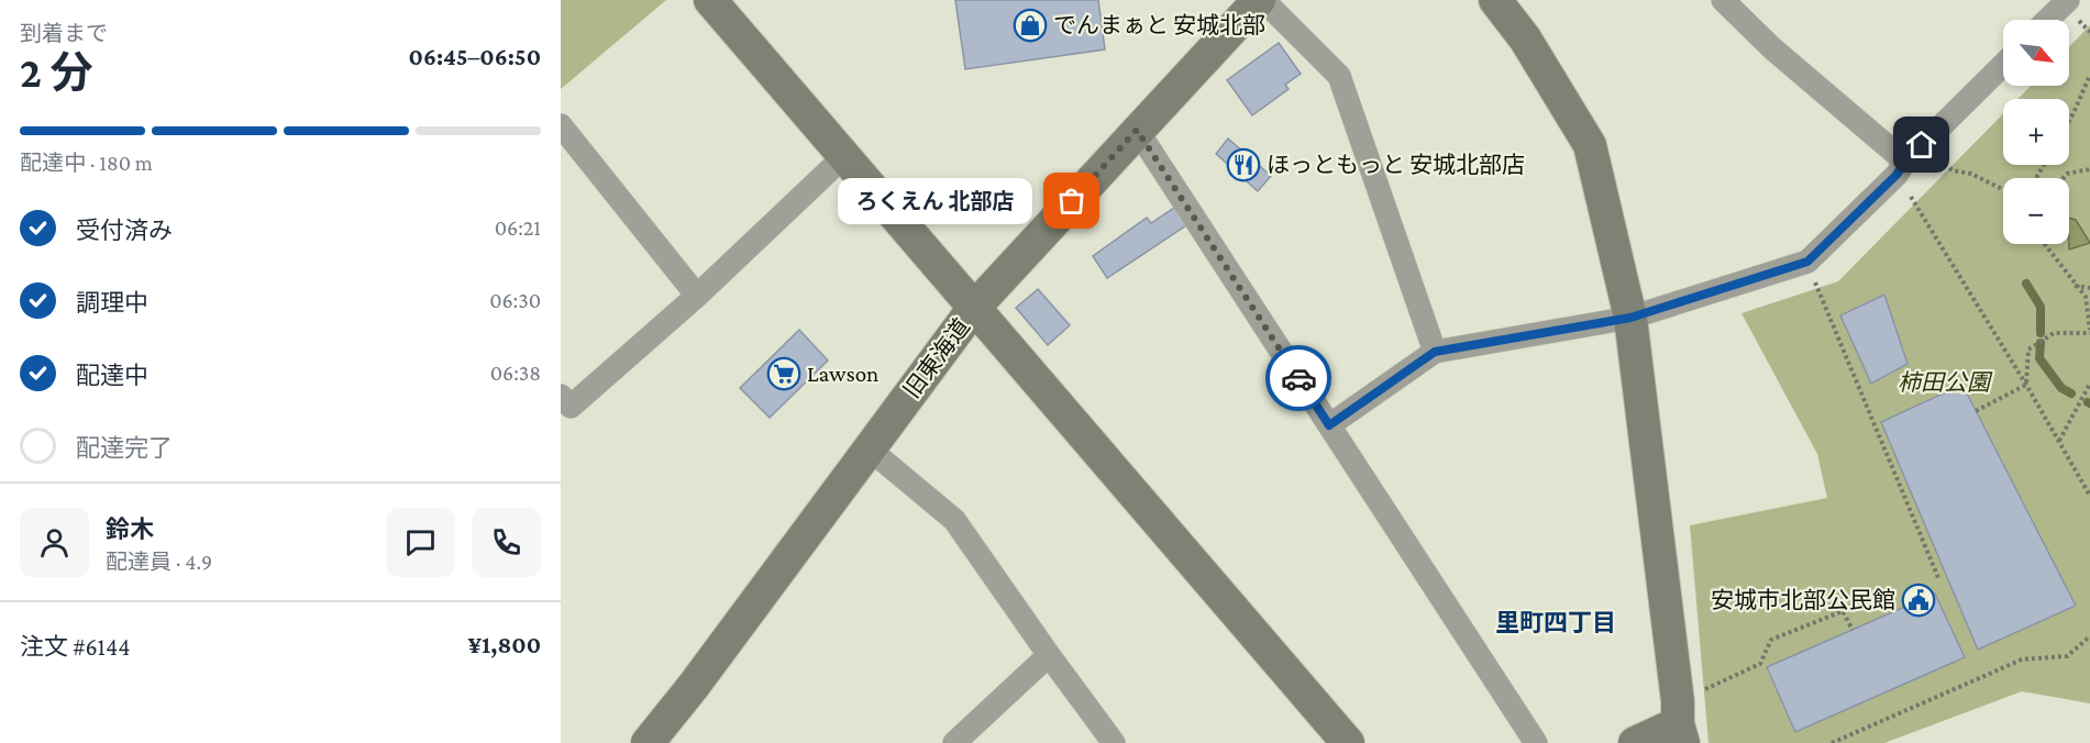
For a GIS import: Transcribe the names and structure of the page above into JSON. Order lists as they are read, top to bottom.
{
  "streets": {
    "street": ["旧東海道"]
  },
  "districts": ["里町四丁目"],
  "parks": ["柿田公園"],
  "places": {
    "shop": ["でんまぁと 安城北部"],
    "restaurant": ["ほっともっと 安城北部店"],
    "other": ["ろくえん 北部店"],
    "supermarket": ["Lawson"],
    "public building": ["安城市北部公民館"]
  },
  "north": "bottom right",
  "page": {
    "heading": ["2 分", "到着まで", "06:45–06:50"],
    "panel": [
      "鈴木",
      "配達員 · 4.9",
      "注文 #6144",
      "¥1,800"
    ],
    "map_buttons": ["+", "−"],
    "bar": "配達中 · 180 m",
    "bubble": "ろくえん 北部店",
    "list": [
      ["受付済み", "06:21"],
      ["調理中", "06:30"],
      ["配達中", "06:38"],
      "配達完了"
    ]
  }
}
